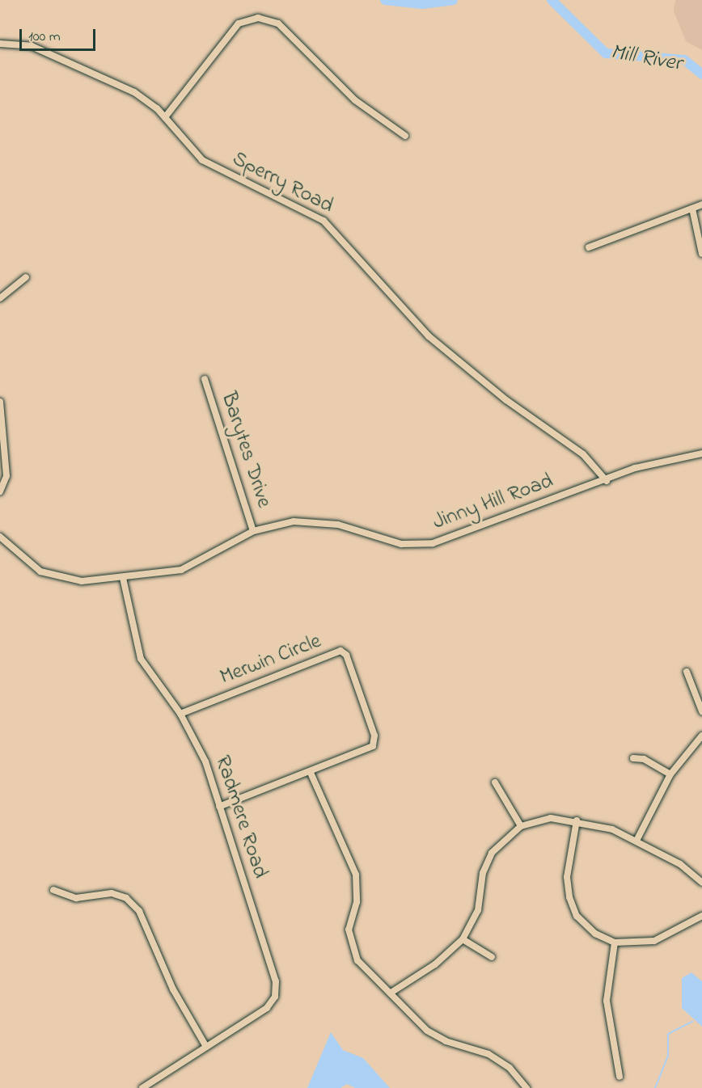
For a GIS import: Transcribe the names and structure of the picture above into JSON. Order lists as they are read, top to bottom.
{
  "streets": {
    "street": [
      "Sperry Road",
      "Barytes Drive",
      "Jinny Hill Road",
      "Merwin Circle",
      "Radmere Road"
    ]
  },
  "crossings": [
    ["Sperry Road", "Jinny Hill Road"],
    ["Barytes Drive", "Jinny Hill Road"],
    ["Jinny Hill Road", "Radmere Road"],
    ["Merwin Circle", "Radmere Road"]
  ],
  "water": ["Mill River"],
  "scale_bar": "100 m"
}
